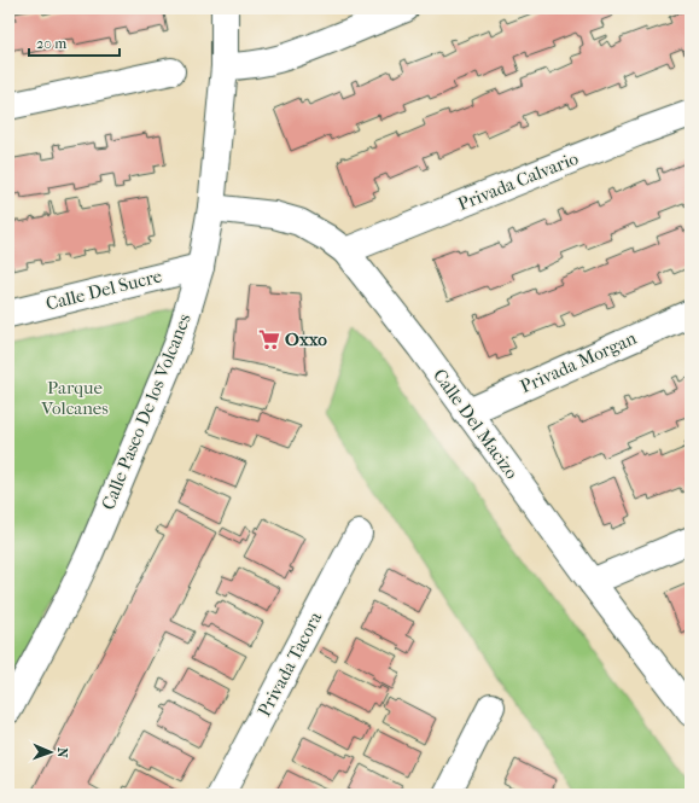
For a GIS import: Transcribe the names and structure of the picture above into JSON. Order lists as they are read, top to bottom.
{
  "streets": {
    "street": [
      "Privada Calvario",
      "Calle Del Sucre",
      "Privada Morgan",
      "Calle Paseo De los Volcanes",
      "Calle Del Macizo",
      "Privada Tacora"
    ]
  },
  "crossings": [
    ["Privada Calvario", "Calle Del Macizo"],
    ["Calle Del Sucre", "Calle Paseo De los Volcanes"],
    ["Privada Morgan", "Calle Del Macizo"],
    ["Calle Paseo De los Volcanes", "Calle Del Macizo"]
  ],
  "parks": ["Parque Volcanes"],
  "places": {
    "supermarket": ["Oxxo"]
  },
  "scale_bar": "20 m",
  "north": "right"
}
